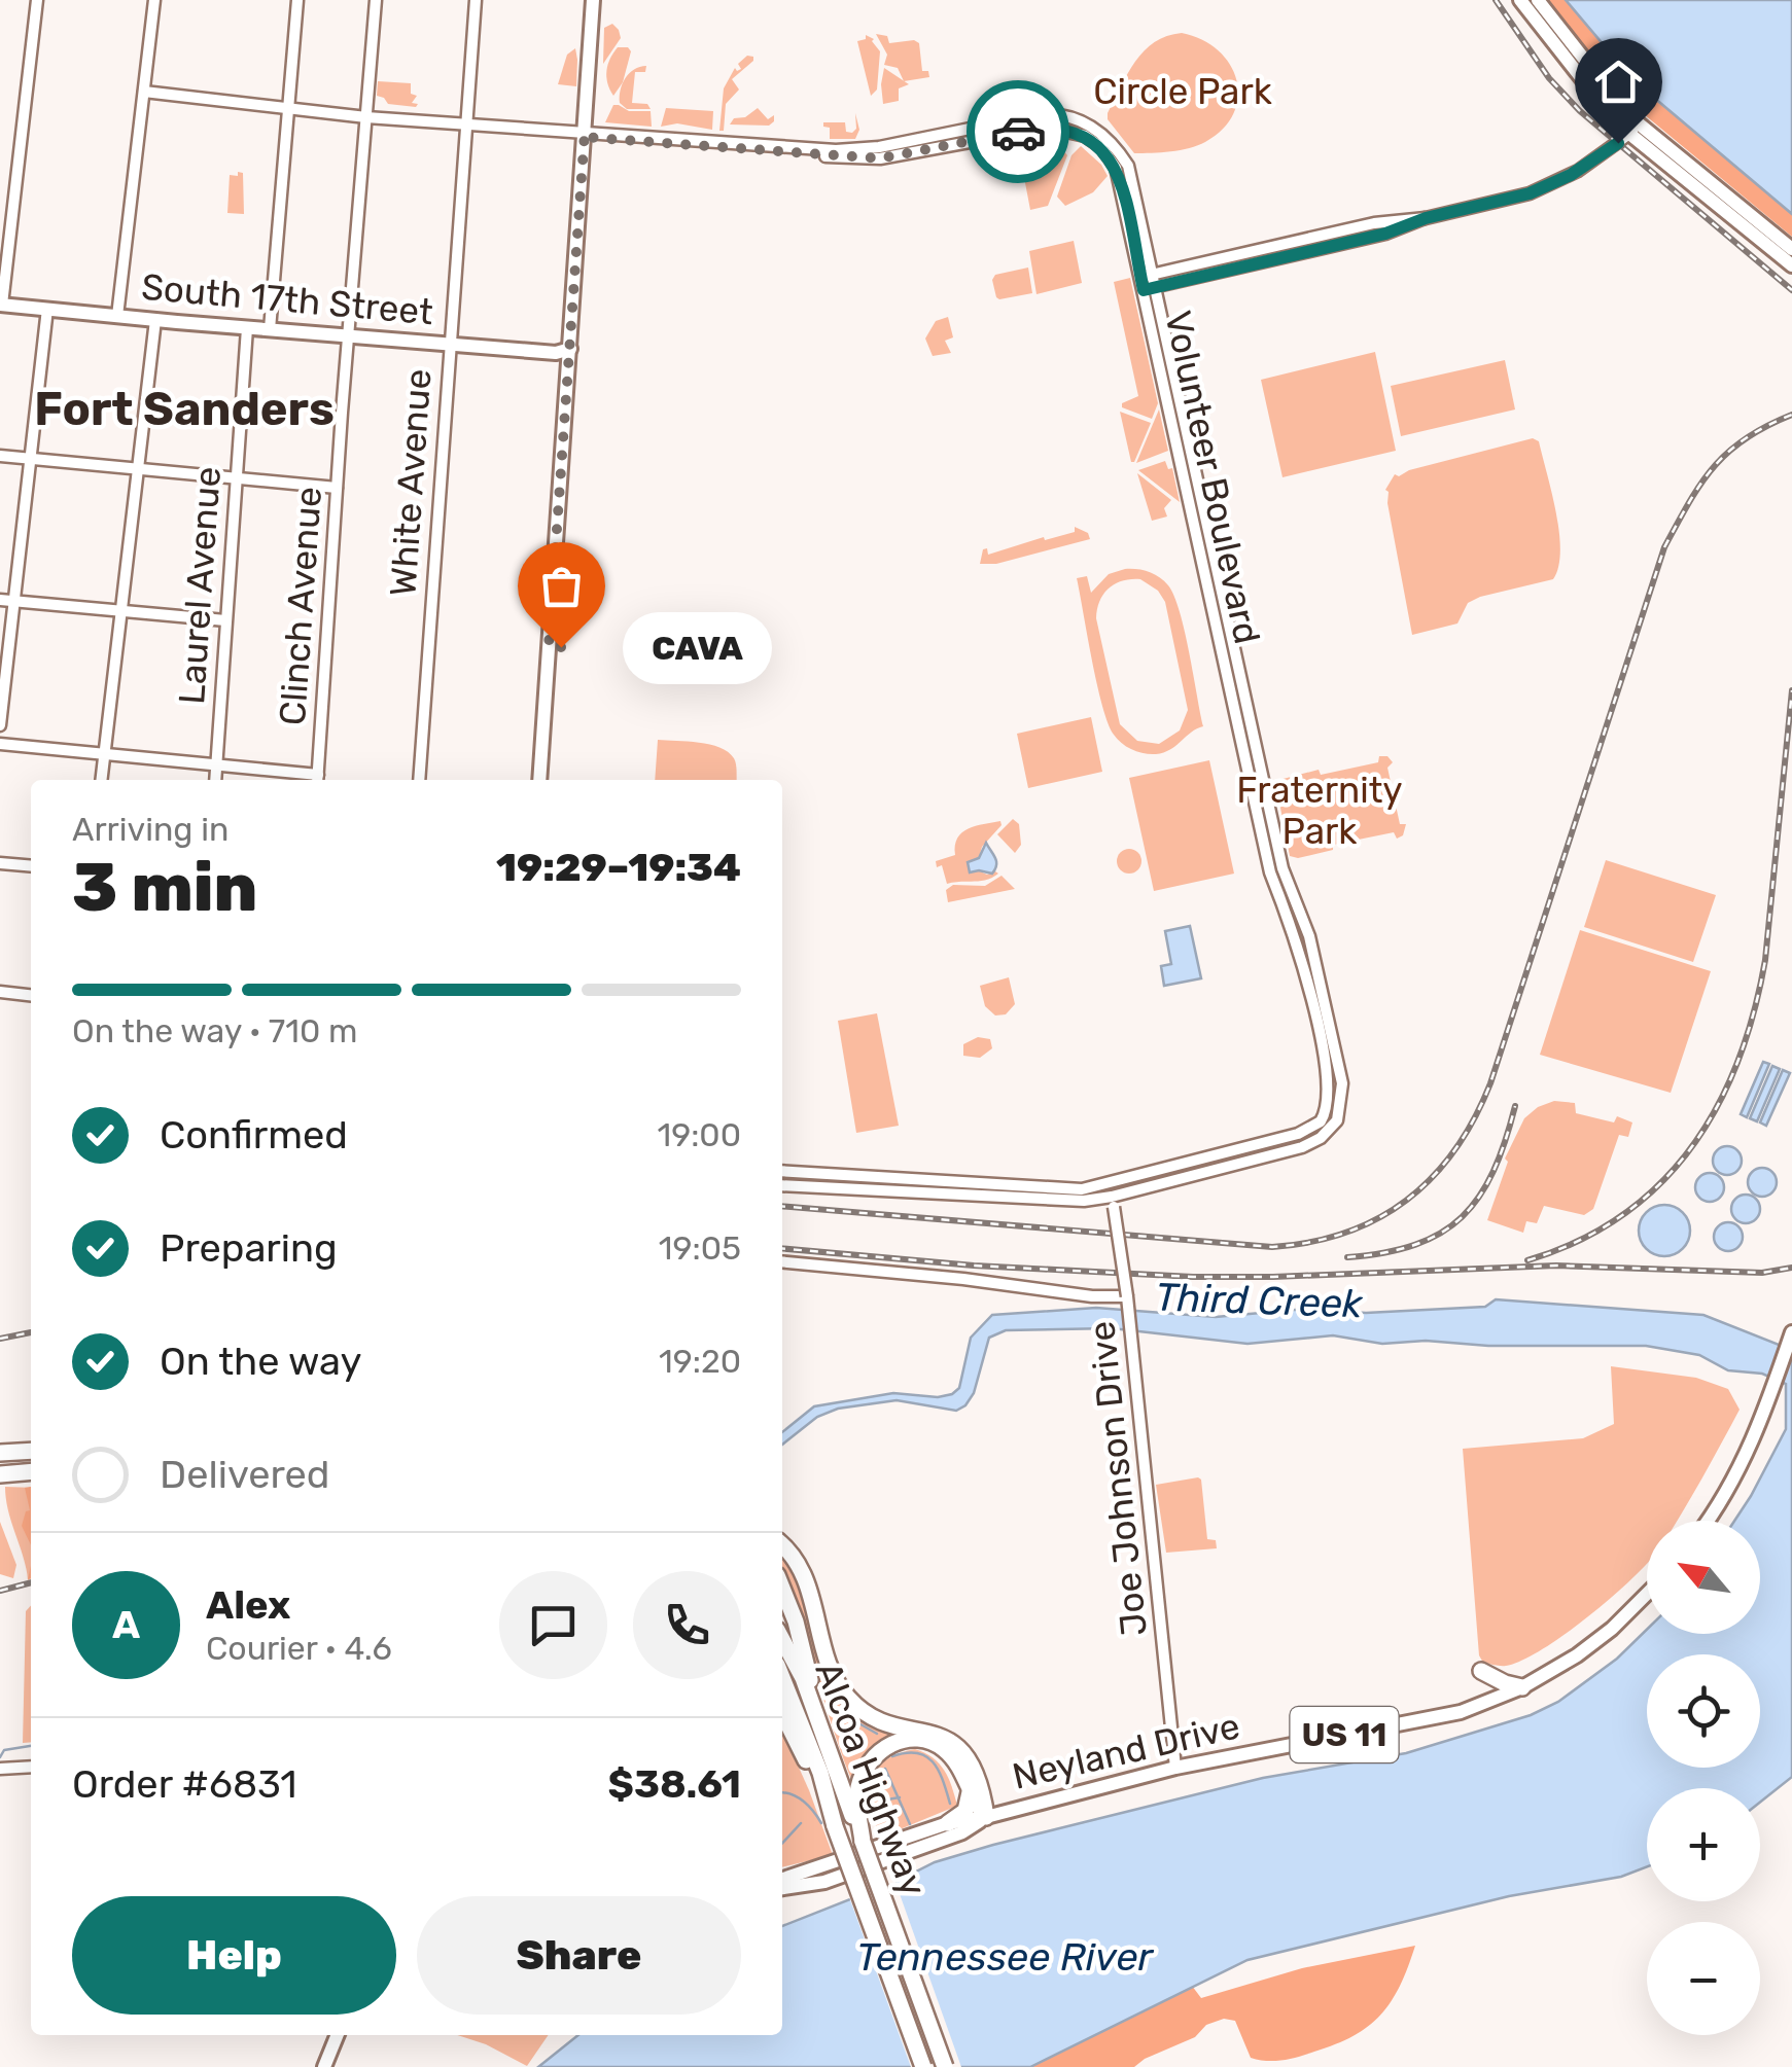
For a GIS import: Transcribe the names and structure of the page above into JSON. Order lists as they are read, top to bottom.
{
  "streets": {
    "highway": ["Alcoa Highway"],
    "main road": ["South 17th Street", "US 11", "Neyland Drive"],
    "street": [
      "Volunteer Boulevard",
      "White Avenue",
      "Laurel Avenue",
      "Clinch Avenue",
      "Joe Johnson Drive"
    ]
  },
  "crossings": [
    ["South 17th Street", "White Avenue"],
    ["South 17th Street", "Laurel Avenue"],
    ["South 17th Street", "Clinch Avenue"],
    ["Volunteer Boulevard", "White Avenue"],
    ["Volunteer Boulevard", "Clinch Avenue"],
    ["Volunteer Boulevard", "Joe Johnson Drive"],
    ["Joe Johnson Drive", "Neyland Drive"]
  ],
  "districts": ["Fort Sanders"],
  "water": ["Third Creek", "Tennessee River"],
  "parks": ["Circle Park", "Fraternity Park"],
  "places": ["CAVA"],
  "north": "top left",
  "page": {
    "bubble": "CAVA",
    "heading": ["3 min", "Arriving in", "19:29–19:34"],
    "panel": [
      "Alex",
      "Courier · 4.6",
      "Order #6831",
      "$38.61"
    ],
    "bar": "On the way · 710 m",
    "list": [
      ["Confirmed", "19:00"],
      ["Preparing", "19:05"],
      ["On the way", "19:20"],
      "Delivered"
    ],
    "map_buttons": ["+", "−"],
    "round": "A",
    "buttons": ["Help", "Share"]
  }
}
